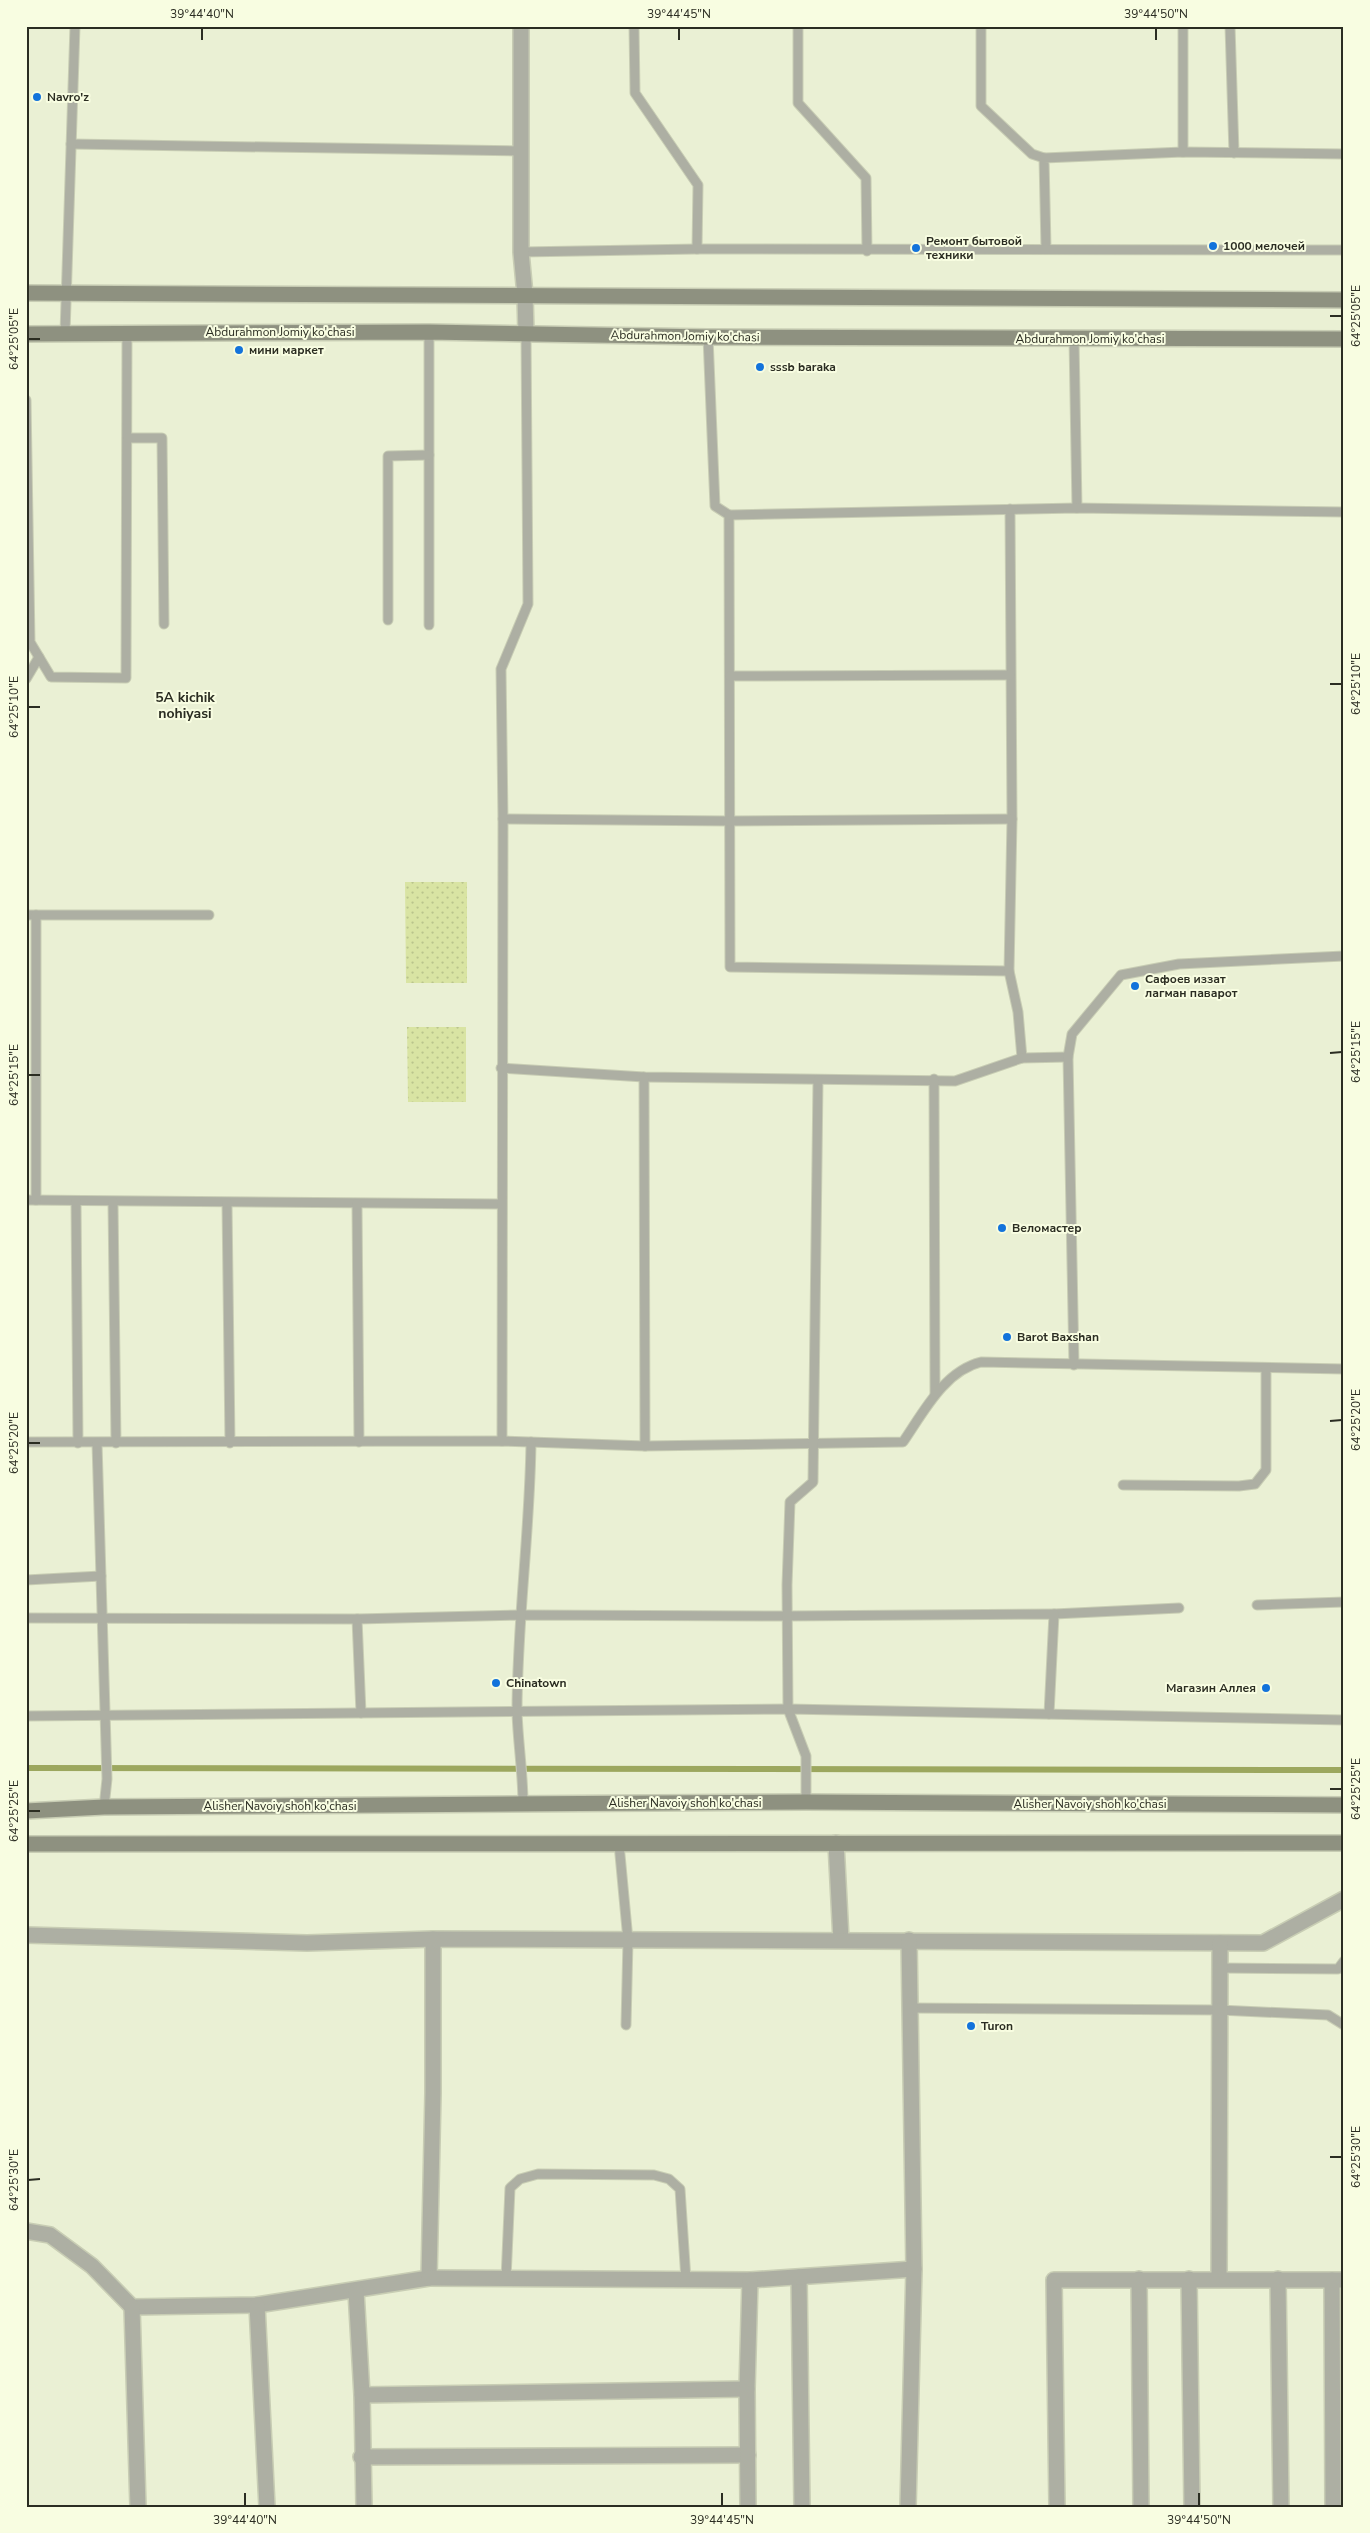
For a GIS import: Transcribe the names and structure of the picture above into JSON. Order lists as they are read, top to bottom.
{
  "streets": {
    "street": ["Abdurahmon Jomiy ko'chasi", "Alisher Navoiy shoh ko'chasi"]
  },
  "districts": ["5A kichik nohiyasi"],
  "places": [
    "Navro'z",
    "1000 мелочей",
    "Ремонт бытовой техники",
    "мини маркет",
    "sssb baraka",
    "Сафоев иззат лагман паварот",
    "Веломастер",
    "Barot Baxshan",
    "Chinatown",
    "Магазин Аллея",
    "Turon"
  ],
  "coordinates": [
    "39°44'40\"N",
    "39°44'45\"N",
    "39°44'50\"N",
    "64°25'05\"E",
    "64°25'10\"E",
    "64°25'15\"E",
    "64°25'20\"E",
    "64°25'25\"E",
    "64°25'30\"E"
  ]
}
